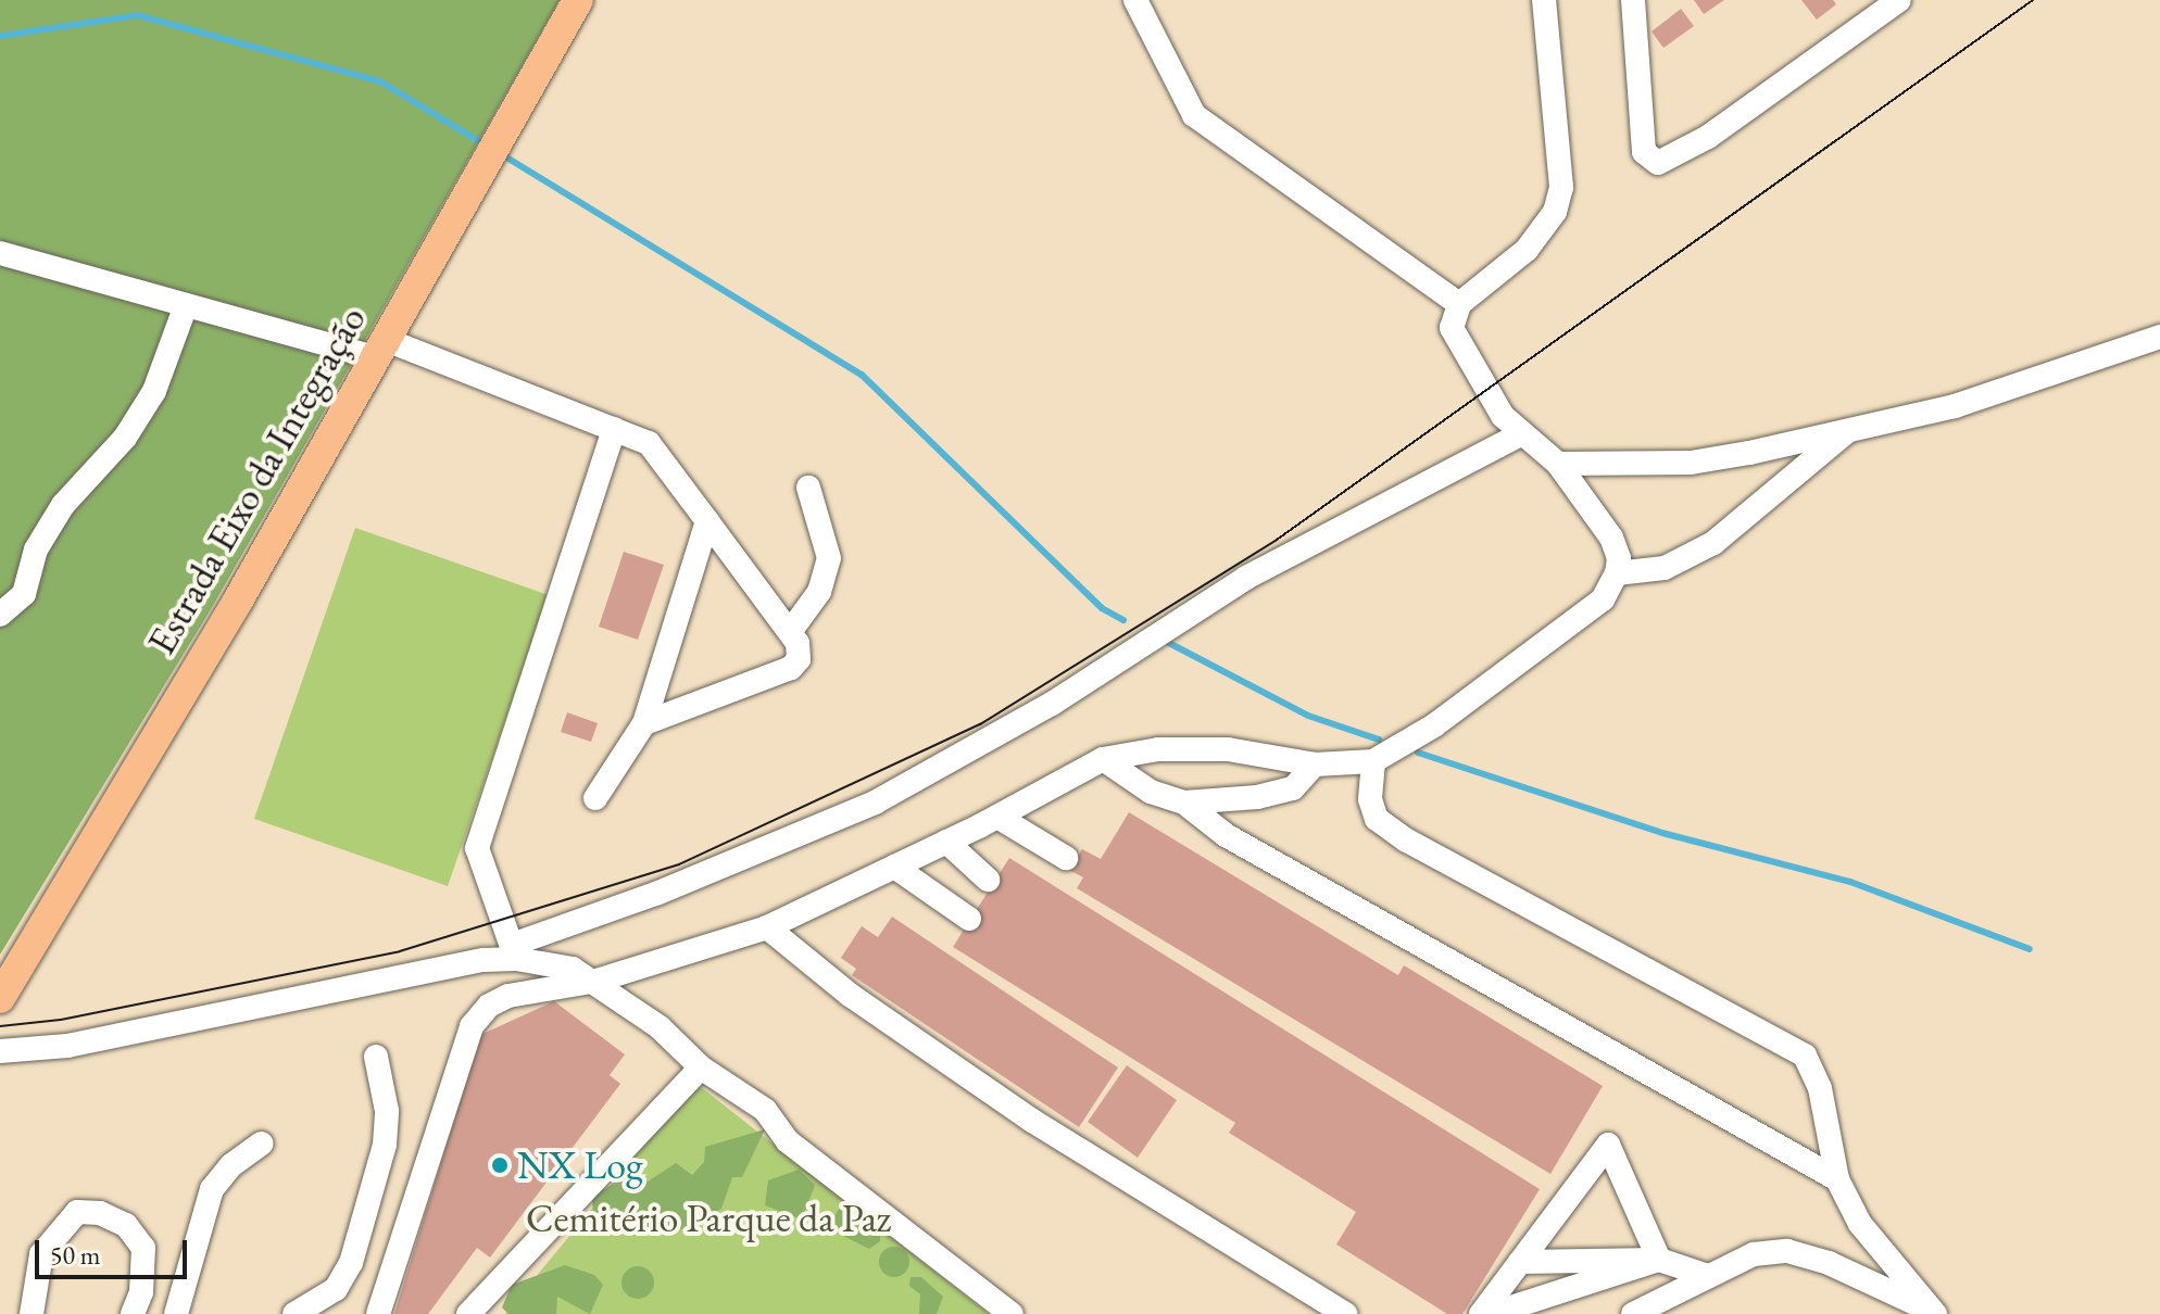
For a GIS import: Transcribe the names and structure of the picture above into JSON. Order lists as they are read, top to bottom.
{
  "streets": {
    "main road": ["Estrada Eixo da Integração"]
  },
  "parks": ["Cemitério Parque da Paz"],
  "places": ["NX Log"],
  "scale_bar": "50 m"
}
